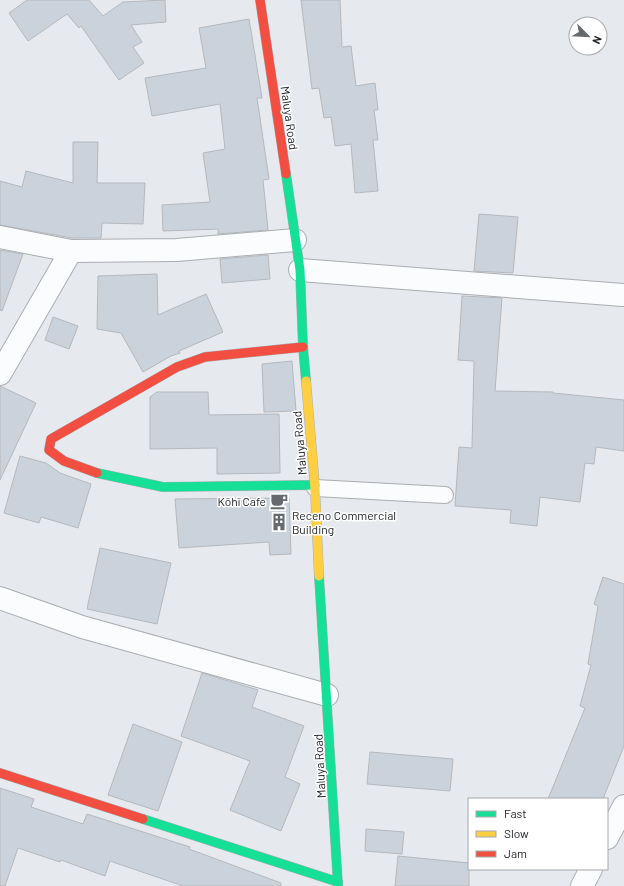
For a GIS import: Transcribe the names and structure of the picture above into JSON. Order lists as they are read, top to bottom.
{
  "streets": {
    "street": ["Maluya Road"]
  },
  "places": {
    "cafe": ["Kōhī Cafe"],
    "building": ["Receno Commercial Building"]
  },
  "legend": ["Fast", "Slow", "Jam"],
  "north": "bottom right"
}
